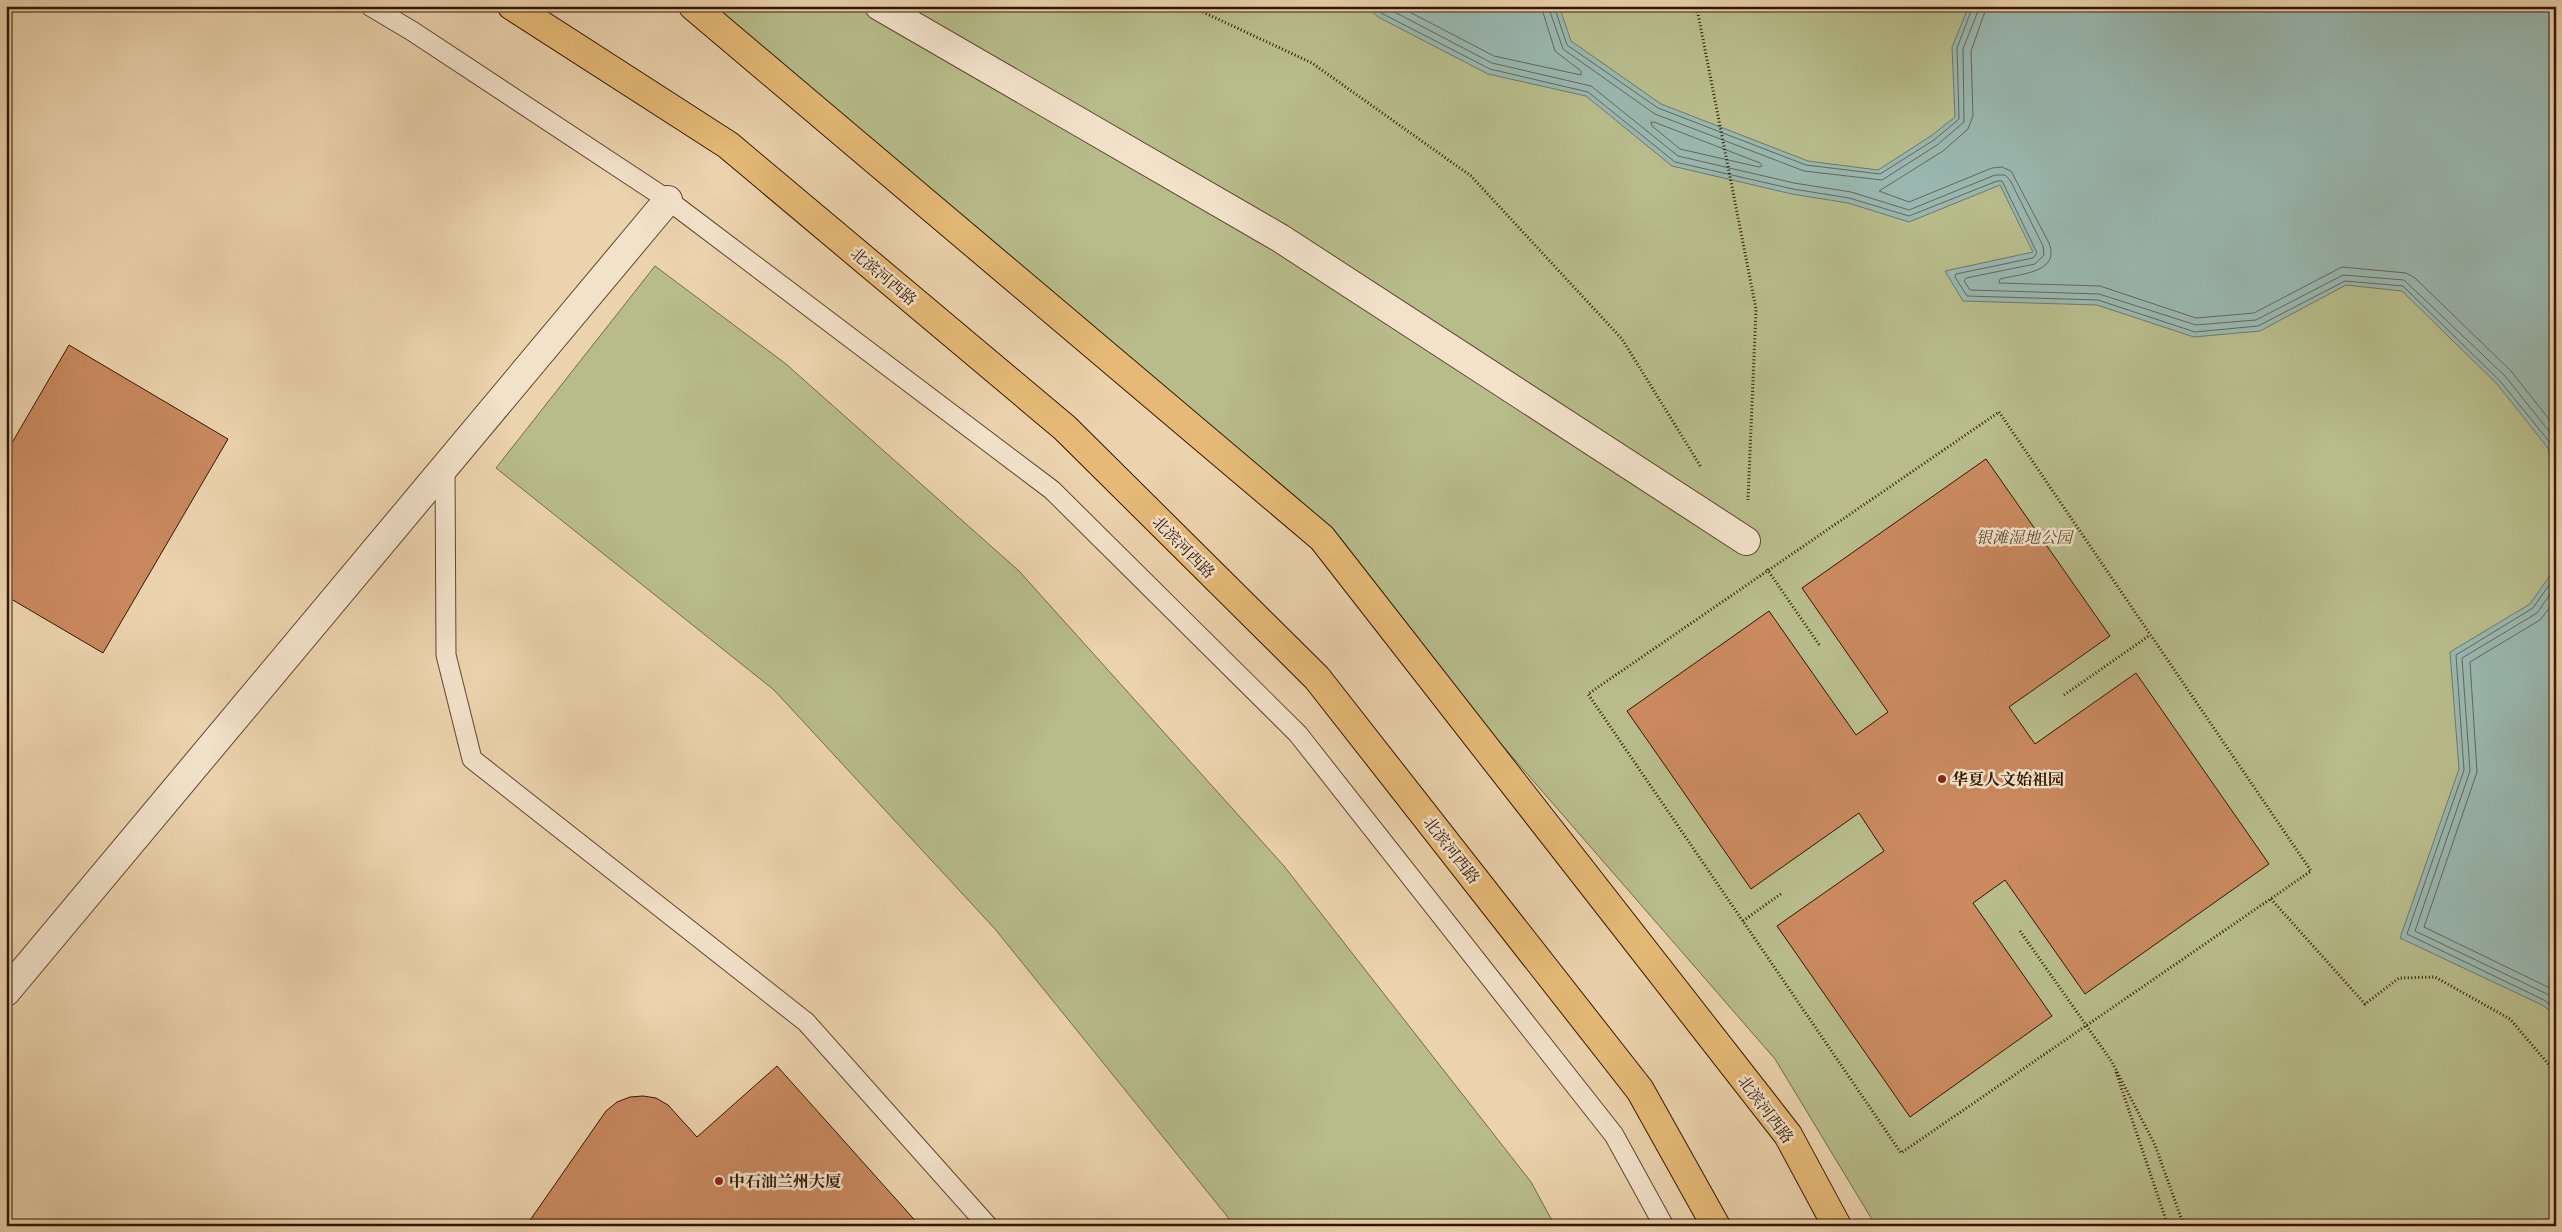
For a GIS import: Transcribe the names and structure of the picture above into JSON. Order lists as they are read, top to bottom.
{
  "streets": {
    "main road": ["北滨河西路"]
  },
  "parks": ["银滩湿地公园"],
  "places": ["华夏人文始祖园", "中石油兰州大厦"]
}
